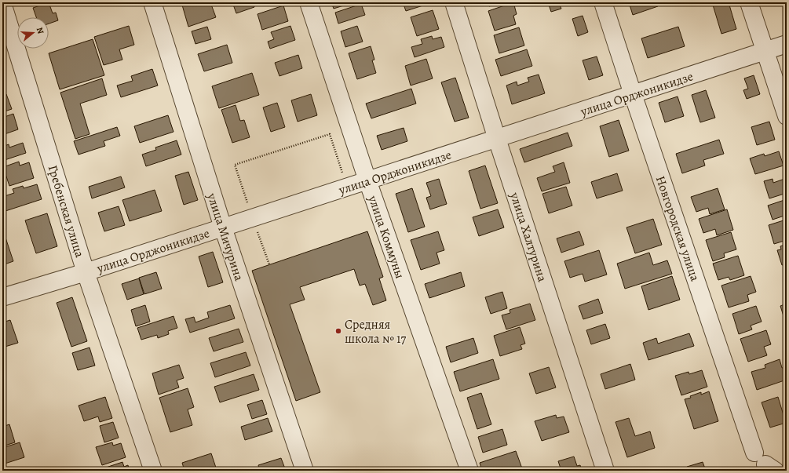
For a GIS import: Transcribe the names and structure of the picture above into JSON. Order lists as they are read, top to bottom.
{
  "streets": {
    "street": [
      "улица Орджоникидзе",
      "Гребенская улица",
      "Новгородская улица",
      "улица Мичурина",
      "улица Коммуны",
      "улица Халтурина"
    ]
  },
  "crossings": [
    ["улица Орджоникидзе", "Гребенская улица"],
    ["улица Орджоникидзе", "Новгородская улица"],
    ["улица Орджоникидзе", "улица Мичурина"],
    ["улица Орджоникидзе", "улица Коммуны"],
    ["улица Орджоникидзе", "улица Халтурина"]
  ],
  "places": ["Средняя школа № 17"],
  "north": "right"
}
